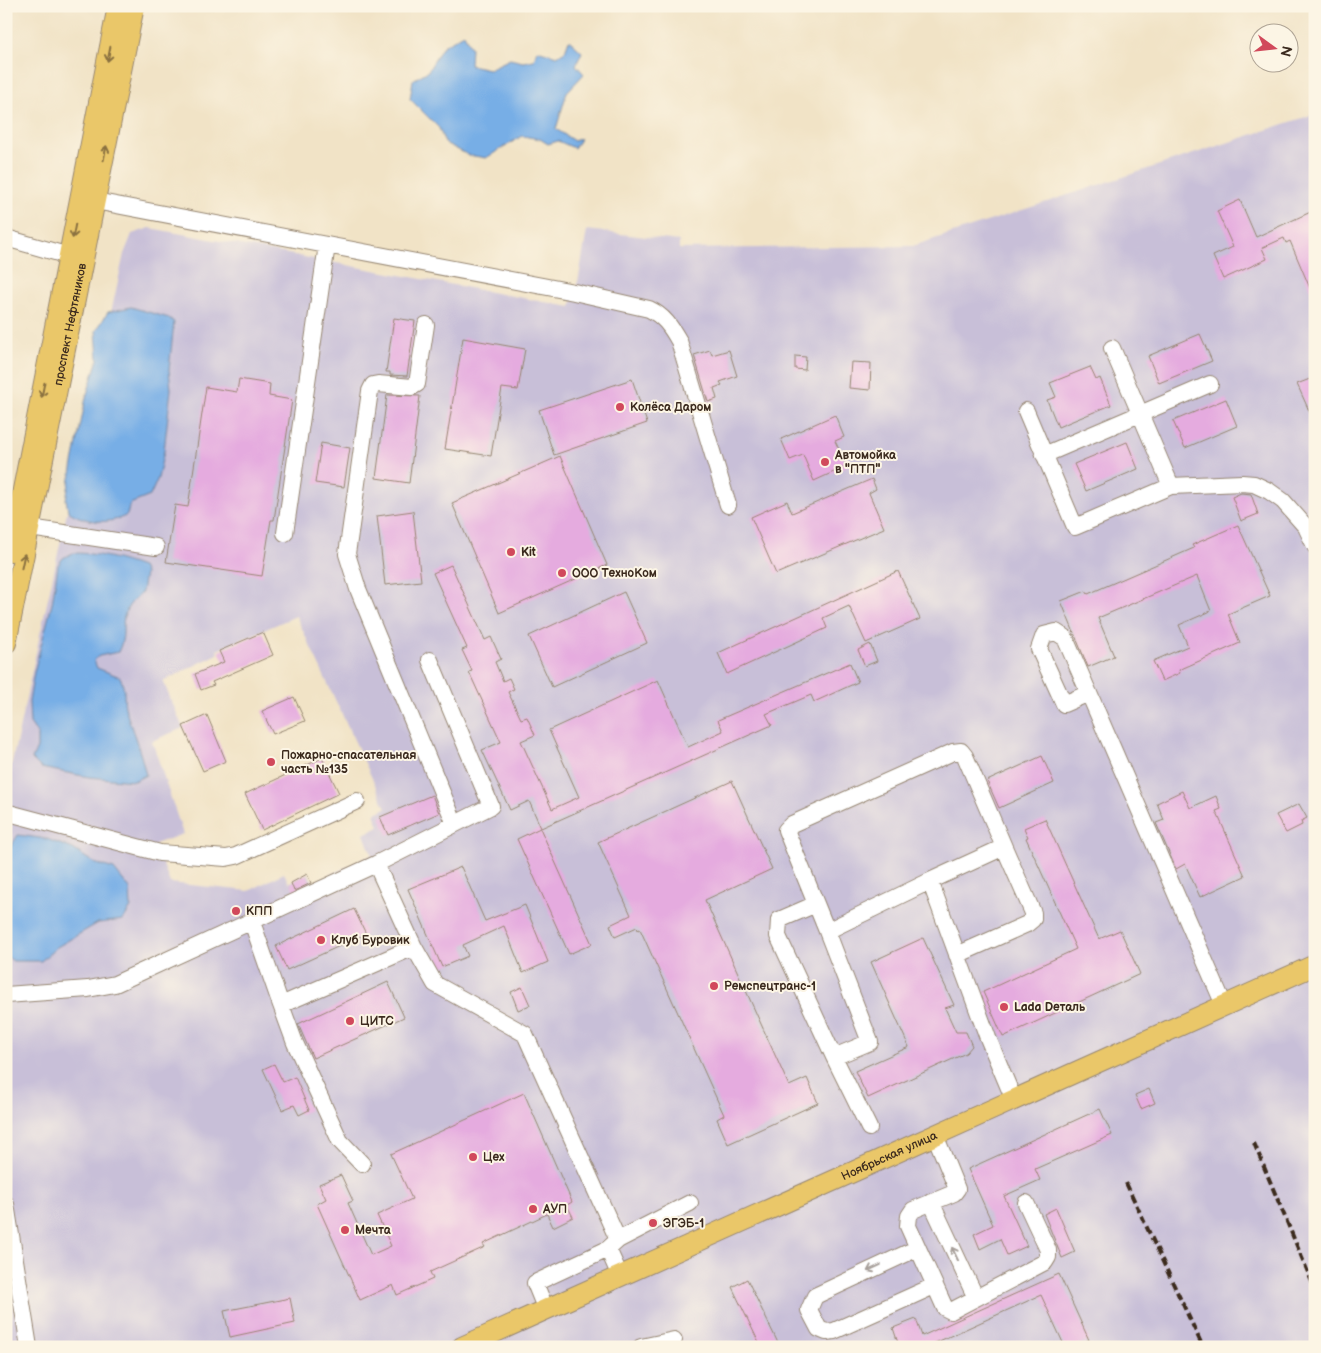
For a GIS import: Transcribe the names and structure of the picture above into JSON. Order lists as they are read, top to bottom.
{
  "streets": {
    "main road": ["проспект Нефтяников", "Ноябрьская улица"]
  },
  "places": [
    "Колёса Даром",
    "Автомойка в \"ПТП\"",
    "Kit",
    "ООО ТехноКом",
    "Пожарно-спасательная часть №135",
    "КПП",
    "Клуб Буровик",
    "Ремспецтранс-1",
    "Lada Dеталь",
    "ЦИТС",
    "Цех",
    "АУП",
    "ЭГЭБ-1",
    "Мечта"
  ],
  "north": "right"
}
